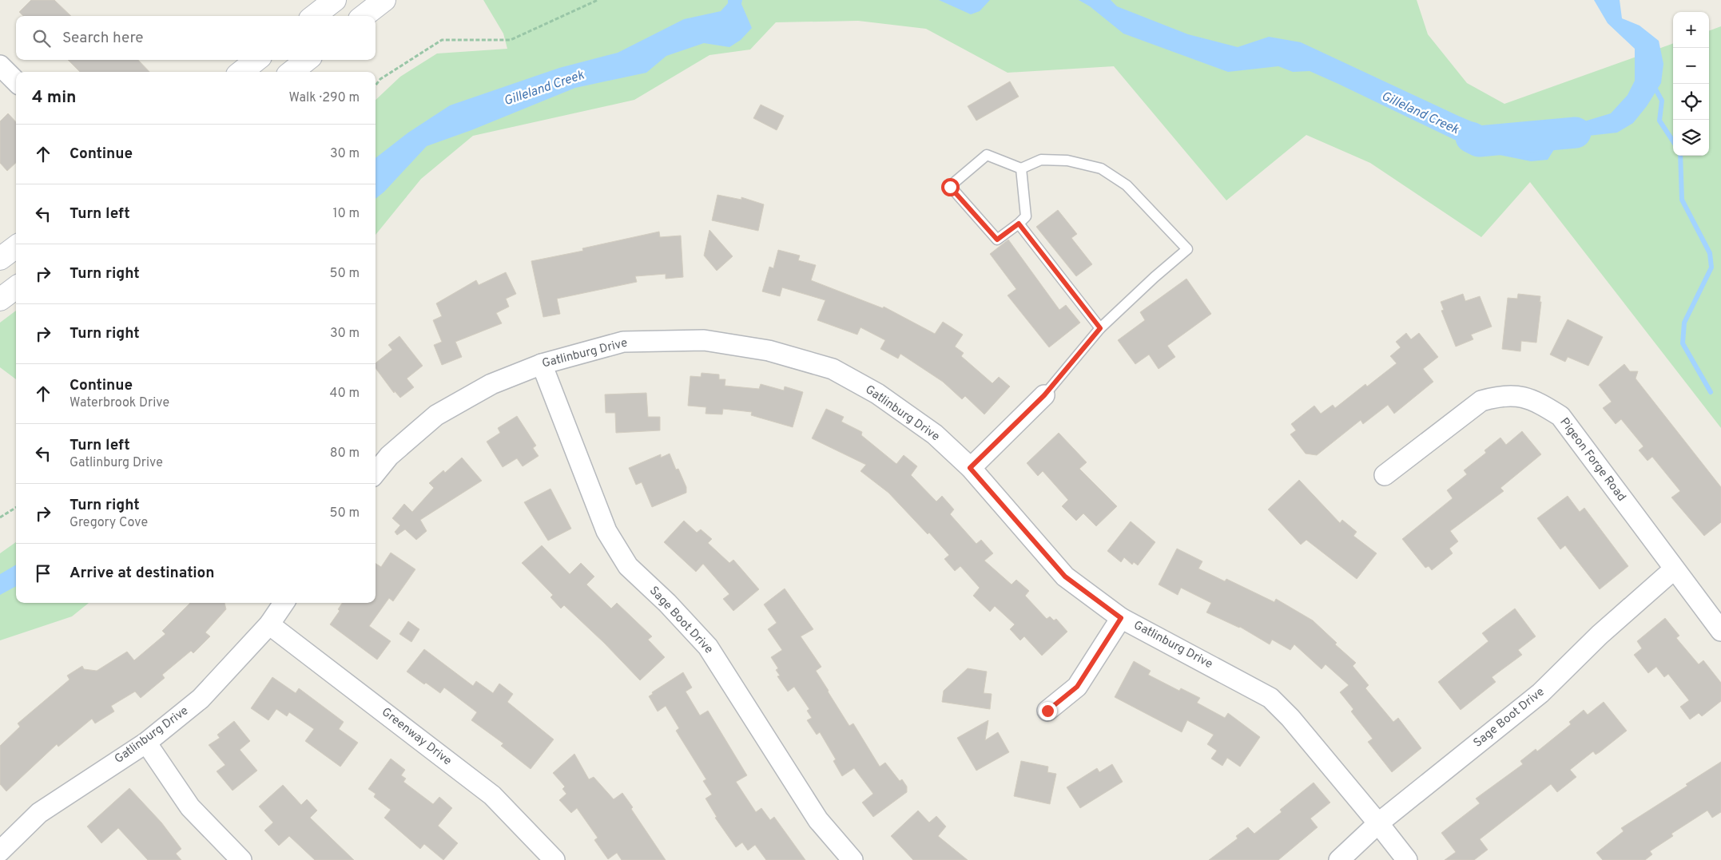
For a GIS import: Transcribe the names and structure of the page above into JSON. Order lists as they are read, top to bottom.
{
  "streets": {
    "street": [
      "Gatlinburg Drive",
      "Pigeon Forge Road",
      "Sage Boot Drive",
      "Greenway Drive"
    ]
  },
  "crossings": [
    ["Gatlinburg Drive", "Sage Boot Drive"],
    ["Gatlinburg Drive", "Greenway Drive"],
    ["Pigeon Forge Road", "Sage Boot Drive"]
  ],
  "water": ["Gilleland Creek"],
  "page": {
    "map_buttons": ["+", "−"],
    "search": "Search here",
    "heading": ["4 min", "Walk · 290 m"],
    "list": [
      ["Continue", "30 m"],
      ["Turn left", "10 m"],
      ["Turn right", "50 m"],
      ["Turn right", "30 m"],
      ["Continue", "Waterbrook Drive", "40 m"],
      ["Turn left", "Gatlinburg Drive", "80 m"],
      ["Turn right", "Gregory Cove", "50 m"],
      "Arrive at destination"
    ]
  }
}
